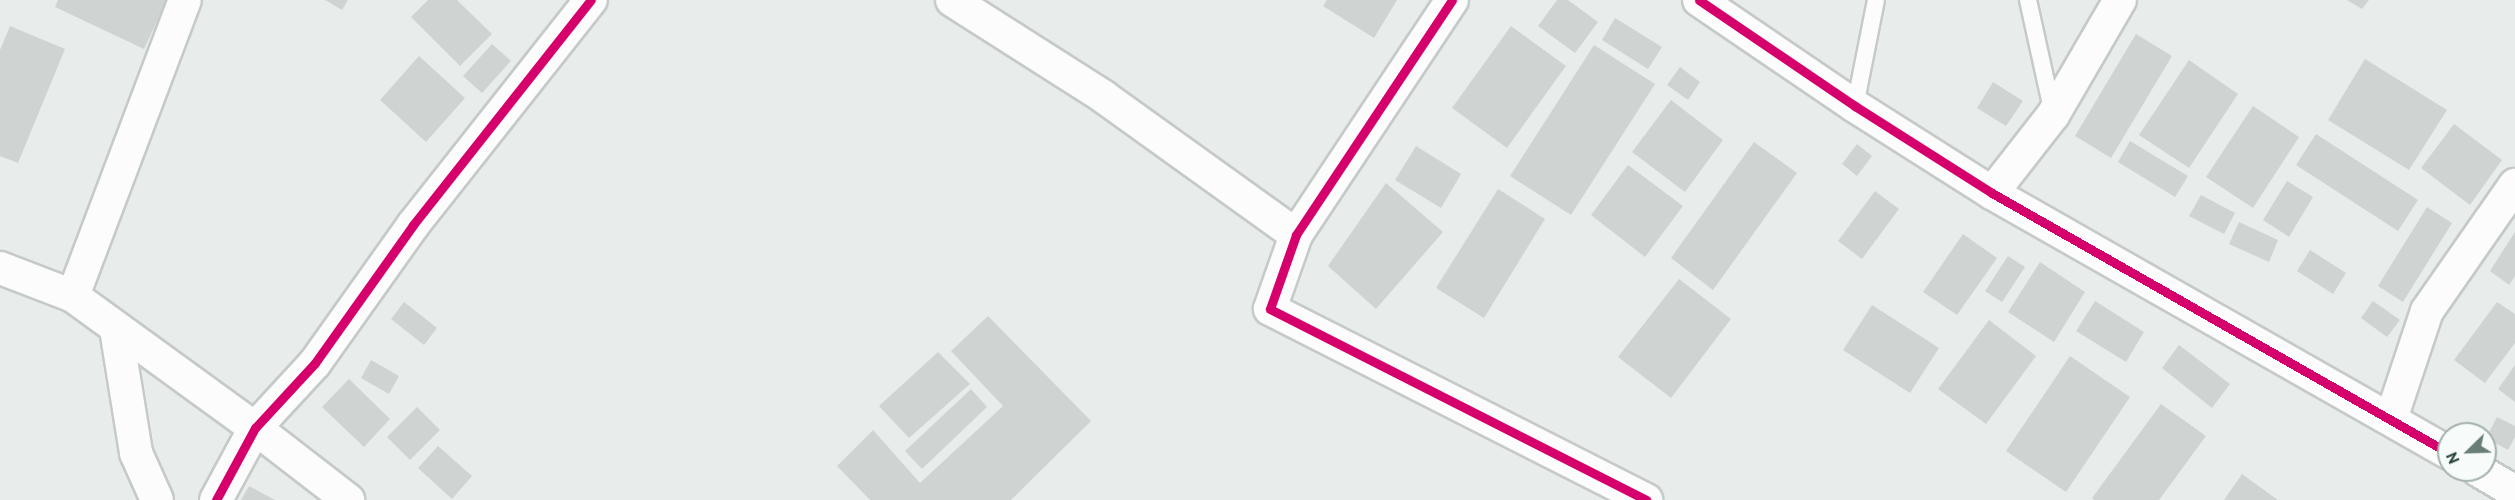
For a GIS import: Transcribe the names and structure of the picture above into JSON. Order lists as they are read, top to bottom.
{
  "north": "bottom left"
}
